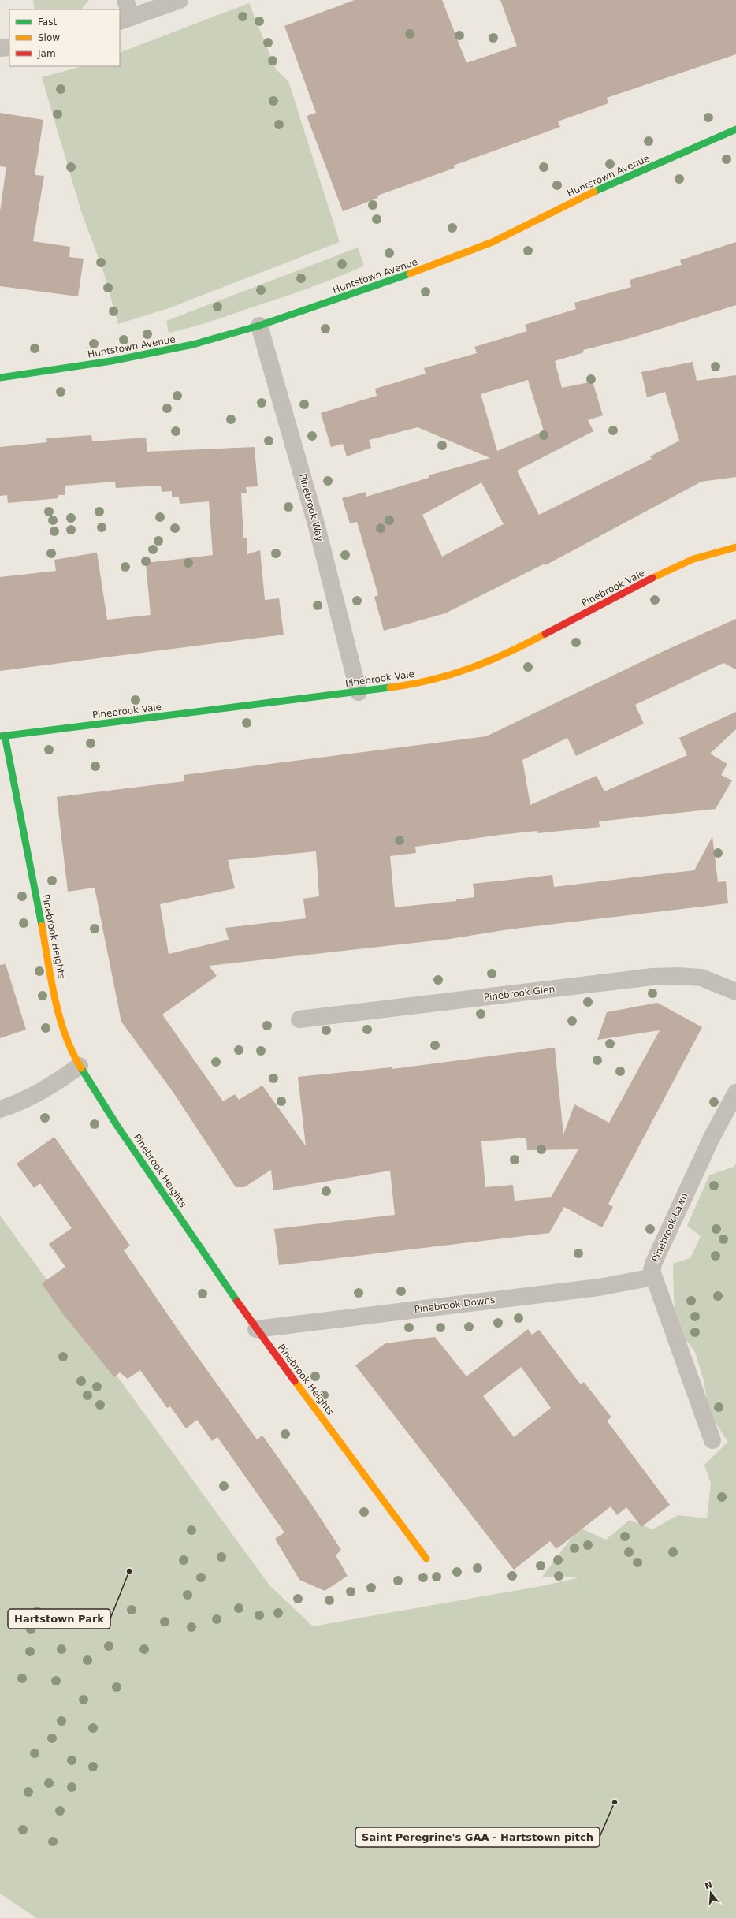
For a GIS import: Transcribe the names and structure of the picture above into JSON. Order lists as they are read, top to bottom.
{
  "streets": {
    "street": [
      "Huntstown Avenue",
      "Pinebrook Way",
      "Pinebrook Vale",
      "Pinebrook Heights",
      "Pinebrook Glen",
      "Pinebrook Lawn",
      "Pinebrook Downs"
    ]
  },
  "crossings": [
    ["Huntstown Avenue", "Pinebrook Way"],
    ["Pinebrook Way", "Pinebrook Vale"],
    ["Pinebrook Vale", "Pinebrook Heights"],
    ["Pinebrook Heights", "Pinebrook Downs"],
    ["Pinebrook Lawn", "Pinebrook Downs"]
  ],
  "places": ["Hartstown Park", "Saint Peregrine's GAA - Hartstown pitch"],
  "legend": ["Fast", "Slow", "Jam"],
  "north": "top"
}
